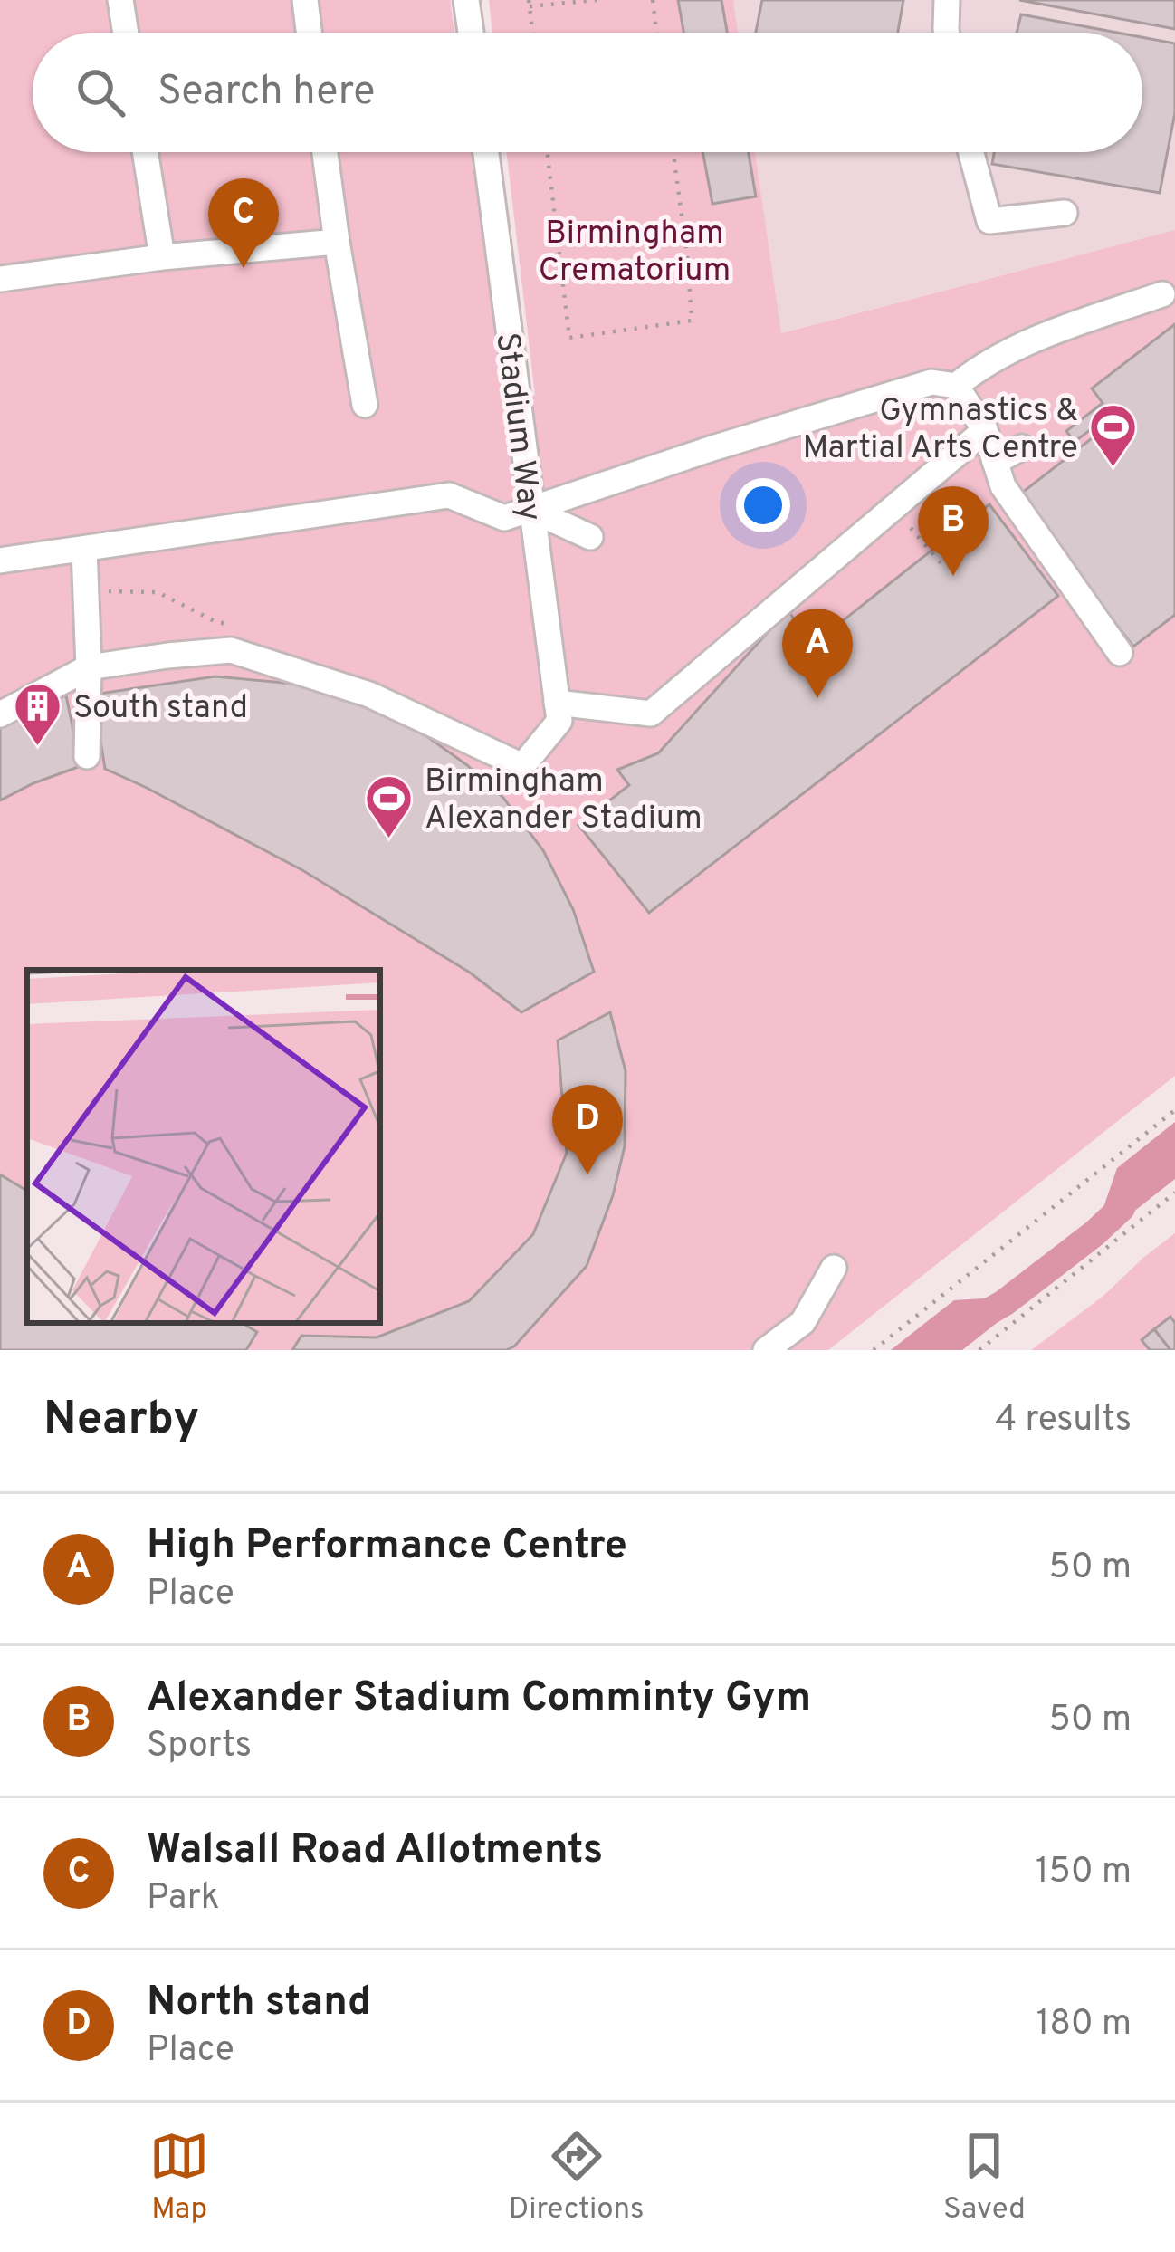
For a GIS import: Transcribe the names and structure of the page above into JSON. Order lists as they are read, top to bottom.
{
  "streets": {
    "street": ["Stadium Way"]
  },
  "parks": ["Birmingham Crematorium"],
  "places": {
    "sports": ["Gymnastics & Martial Arts Centre", "Birmingham Alexander Stadium"],
    "building": ["South stand"]
  },
  "page": {
    "search": "Search here",
    "pins": [
      "C",
      "B",
      "A",
      "D"
    ],
    "heading": ["Nearby", "4 results"],
    "list": [
      {
        "mark": "A",
        "name": "High Performance Centre",
        "note": "Place",
        "value": "50 m"
      },
      {
        "mark": "B",
        "name": "Alexander Stadium Comminty Gym",
        "note": "Sports",
        "value": "50 m"
      },
      {
        "mark": "C",
        "name": "Walsall Road Allotments",
        "note": "Park",
        "value": "150 m"
      },
      {
        "mark": "D",
        "name": "North stand",
        "note": "Place",
        "value": "180 m"
      }
    ],
    "nav": ["Map", "Directions", "Saved"]
  }
}
